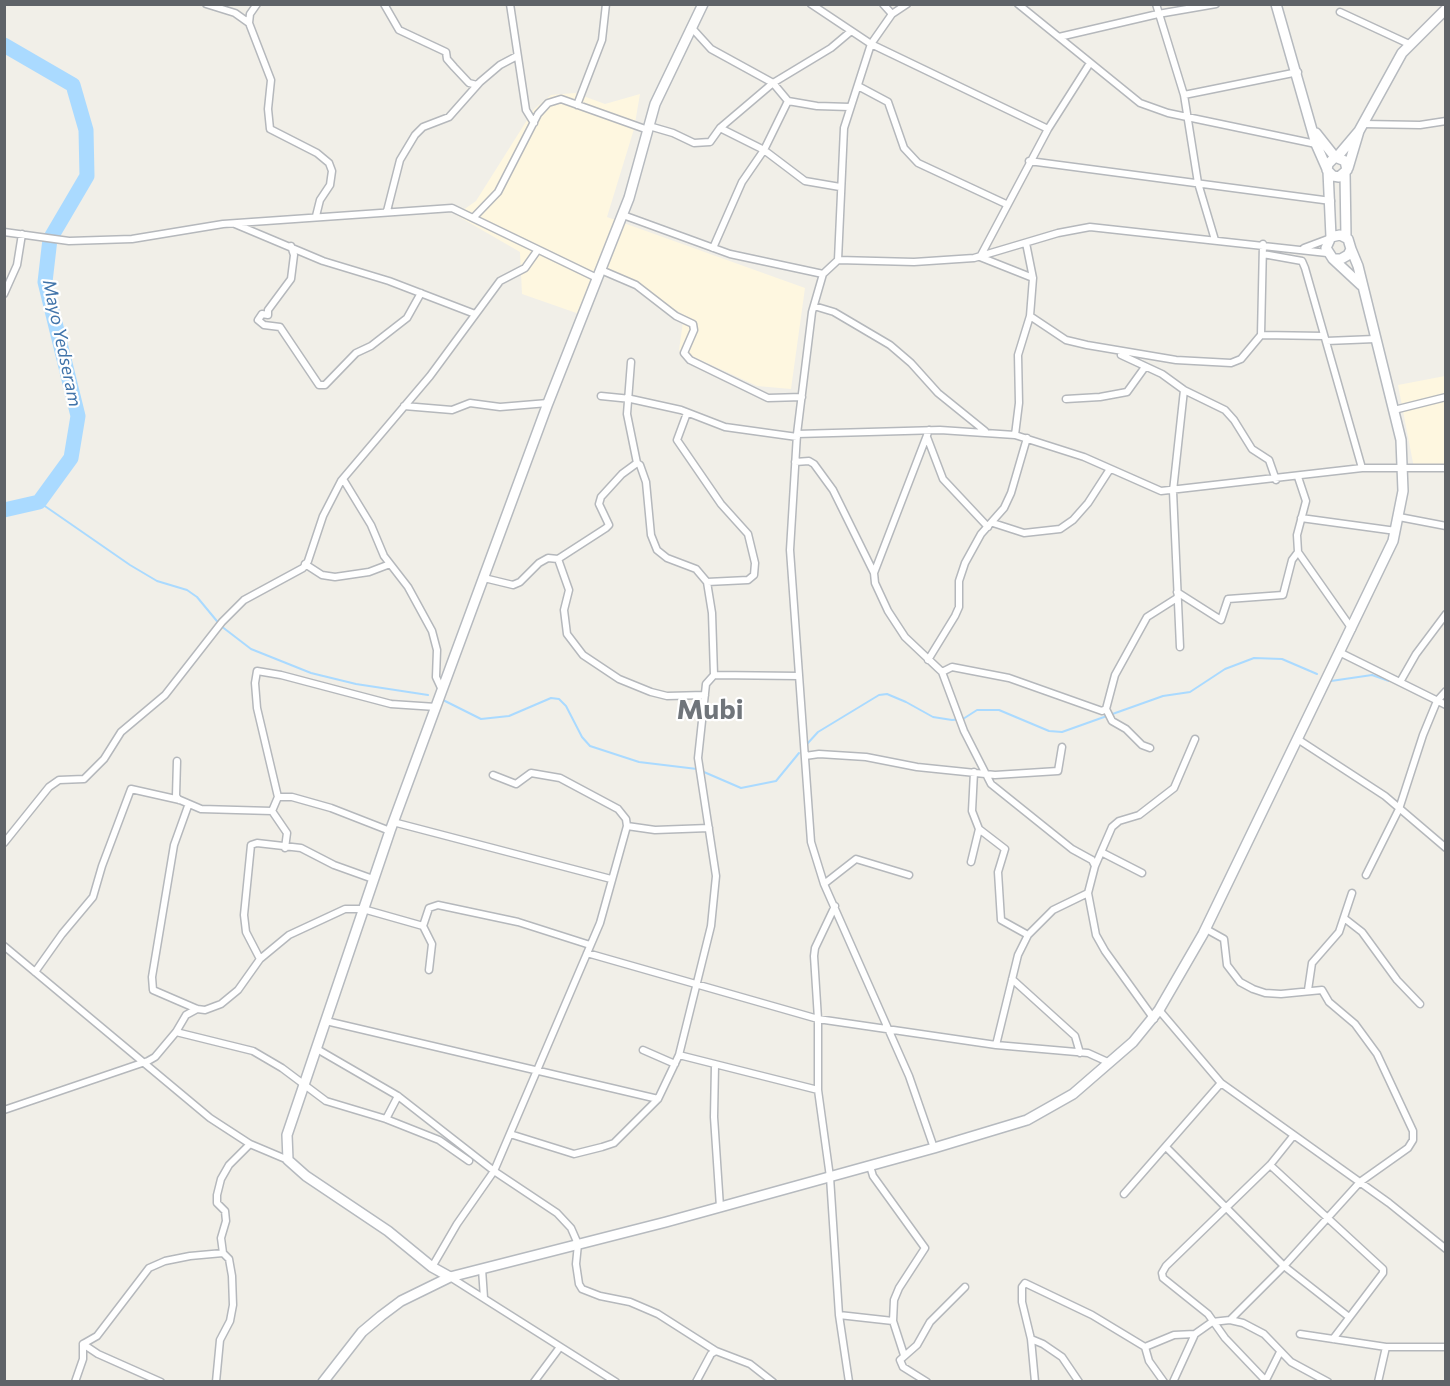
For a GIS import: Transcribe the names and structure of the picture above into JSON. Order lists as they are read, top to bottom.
{
  "districts": ["Mubi"],
  "water": ["Mayo Yedseram"]
}
